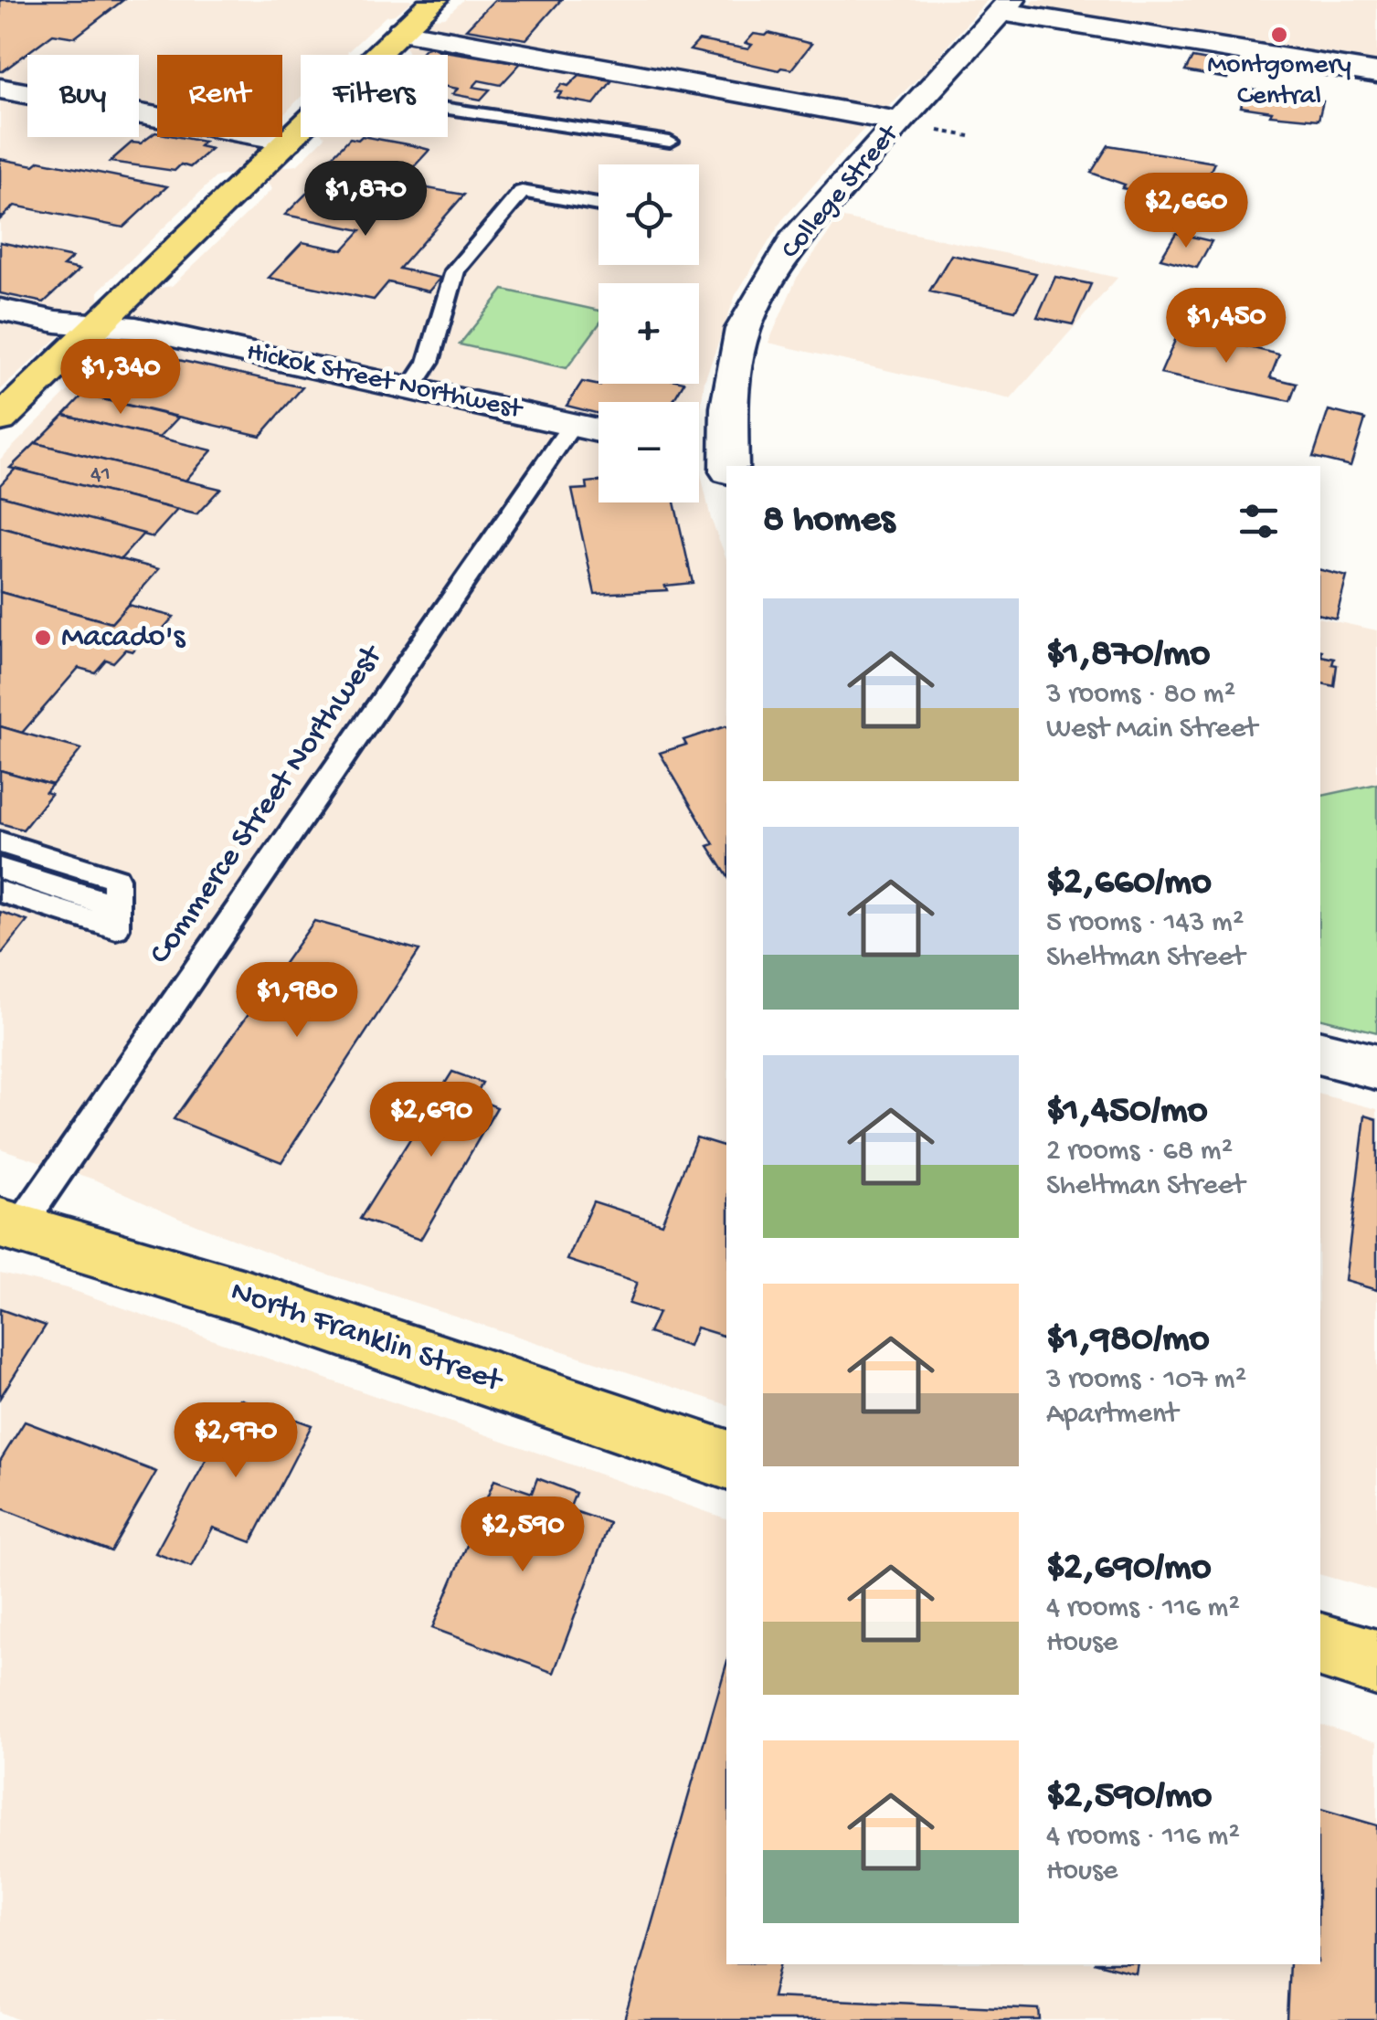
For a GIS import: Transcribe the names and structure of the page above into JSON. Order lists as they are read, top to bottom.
{
  "streets": {
    "main road": ["North Franklin Street"],
    "street": ["College Street", "Hickok Street Northwest"],
    "lane": ["Commerce Street Northwest"]
  },
  "crossings": [
    ["Hickok Street Northwest", "Commerce Street Northwest"],
    ["Commerce Street Northwest", "North Franklin Street"]
  ],
  "places": ["Montgomery Central", "Macado's"],
  "house_numbers": ["41"],
  "page": {
    "chip": ["Buy", "Rent", "Filters"],
    "price": [
      "$1,870",
      "$2,660",
      "$1,450",
      "$1,340",
      "$1,980",
      "$2,690",
      "$2,970",
      "$2,590"
    ],
    "map_buttons": ["+", "−"],
    "heading": "8 homes",
    "list": [
      {
        "name": "$1,870/mo",
        "note": "3 rooms · 80 m² · West Main Street"
      },
      {
        "name": "$2,660/mo",
        "note": "5 rooms · 143 m² · Sheltman Street"
      },
      {
        "name": "$1,450/mo",
        "note": "2 rooms · 68 m² · Sheltman Street"
      },
      {
        "name": "$1,980/mo",
        "note": "3 rooms · 107 m² · Apartment"
      },
      {
        "name": "$2,690/mo",
        "note": "4 rooms · 116 m² · House"
      },
      {
        "name": "$2,590/mo",
        "note": "4 rooms · 116 m² · House"
      }
    ]
  }
}
